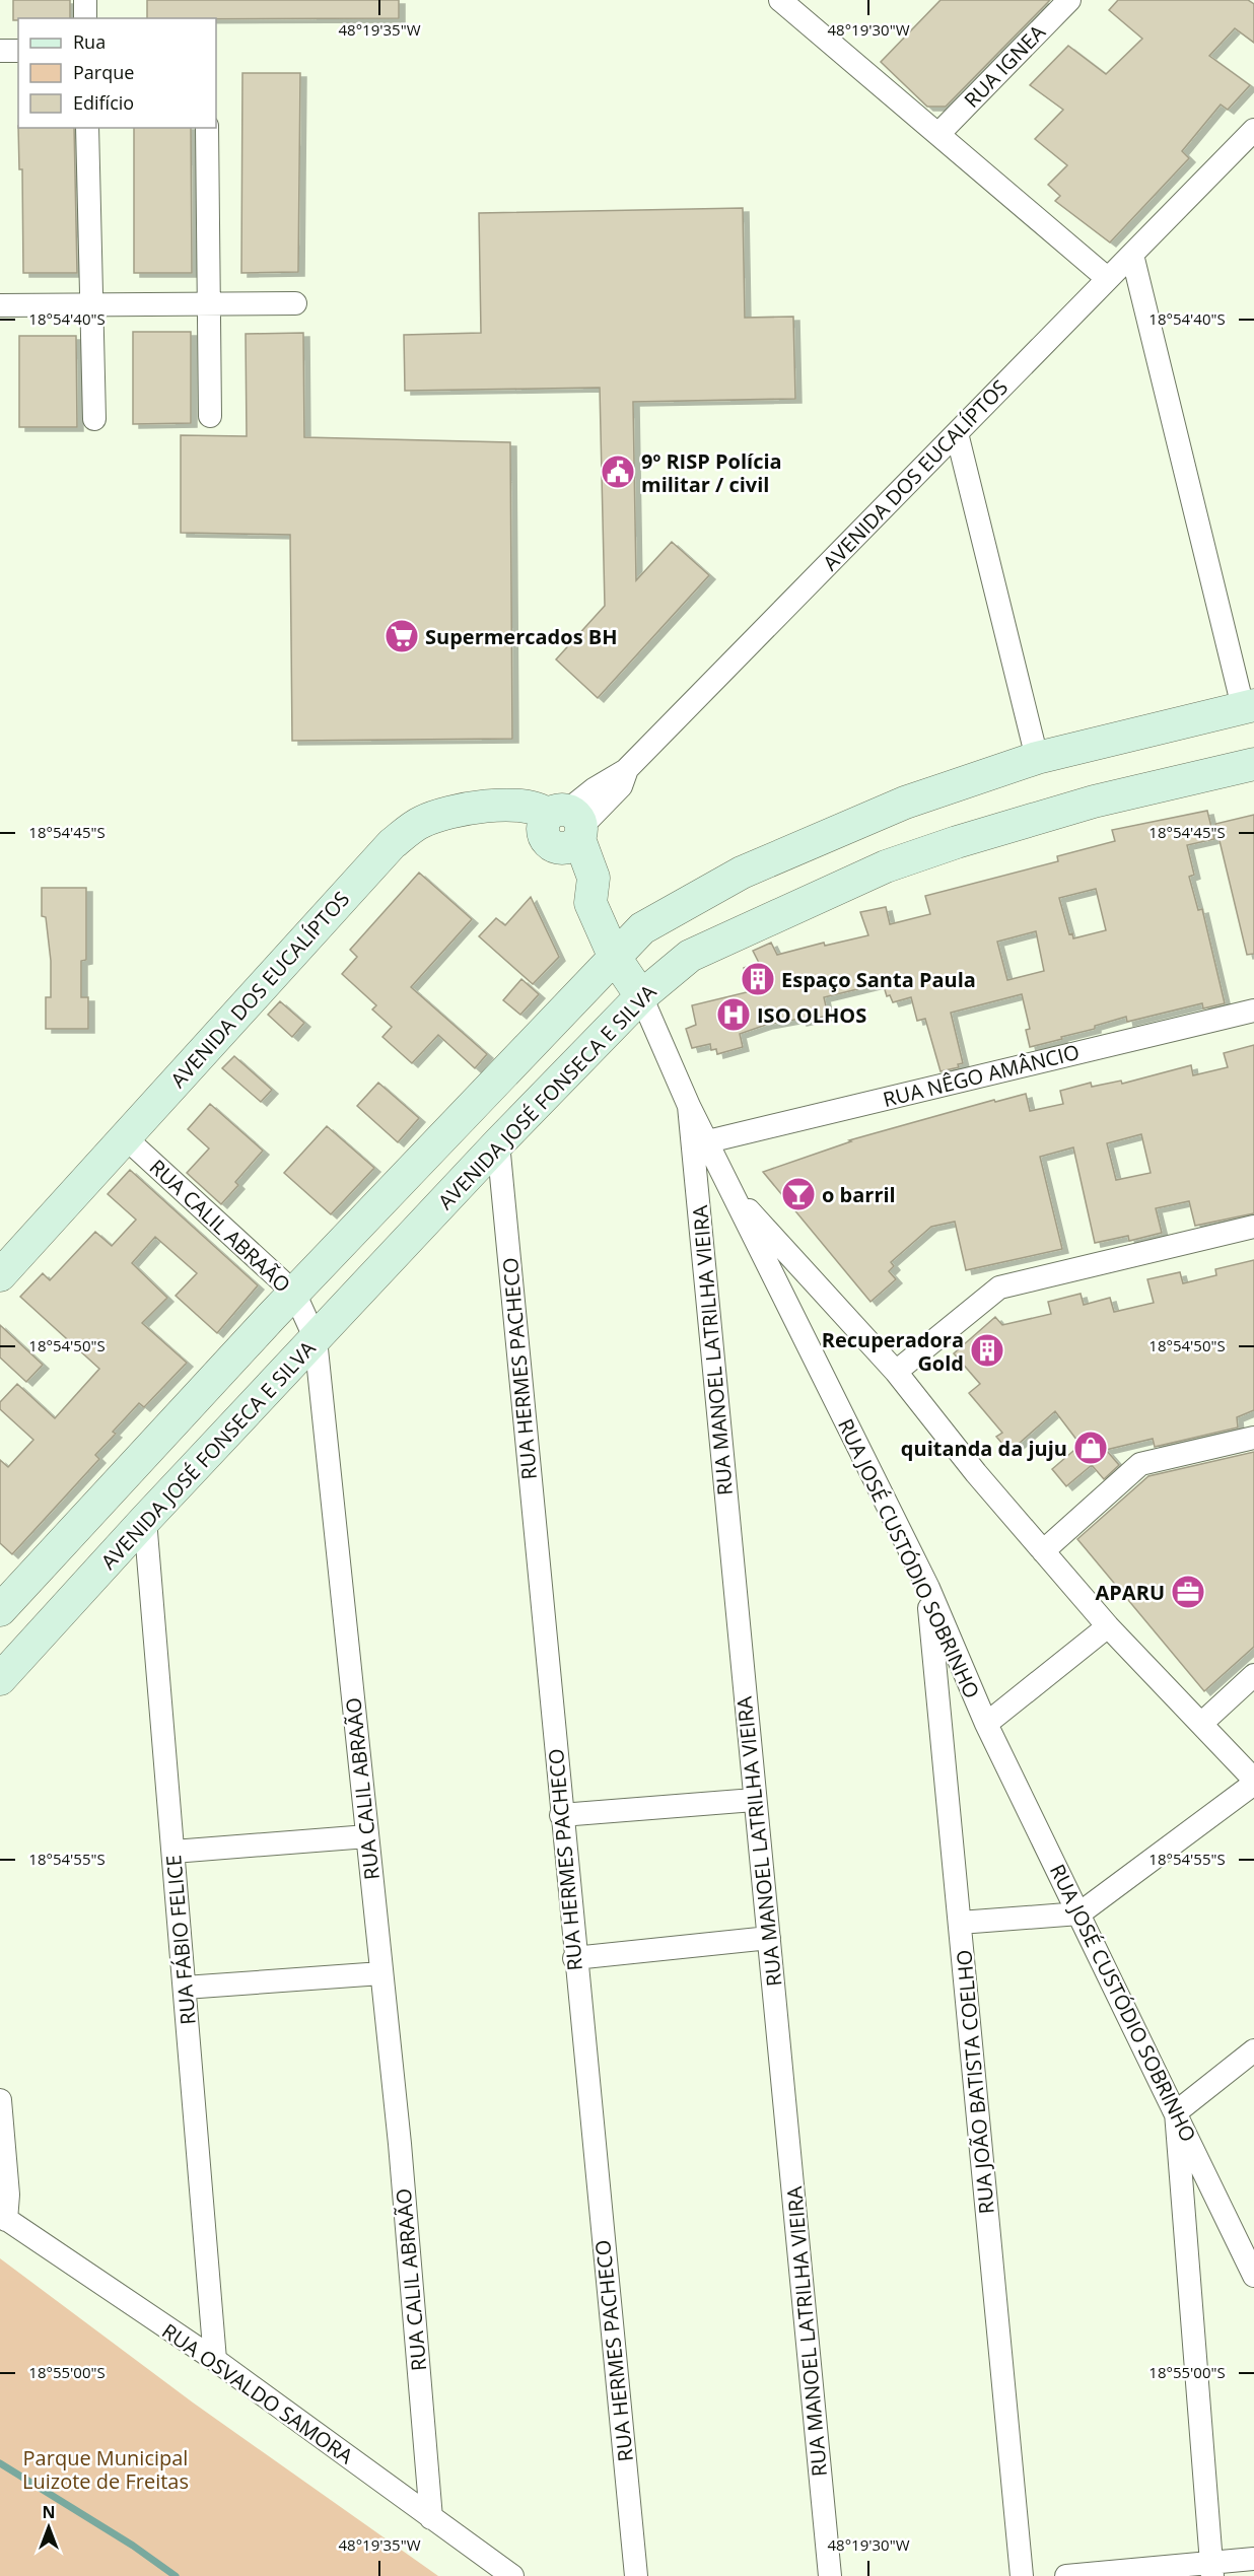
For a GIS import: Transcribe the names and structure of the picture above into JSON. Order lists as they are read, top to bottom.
{
  "streets": {
    "main road": ["AVENIDA DOS EUCALÍPTOS", "AVENIDA JOSÉ FONSECA E SILVA", "RUA JOSÉ CUSTÓDIO SOBRINHO"],
    "street": [
      "RUA IGNEA",
      "RUA NÊGO AMÂNCIO",
      "RUA CALIL ABRAÃO",
      "RUA MANOEL LATRILHA VIEIRA",
      "RUA HERMES PACHECO",
      "RUA FÁBIO FELICE",
      "RUA JOÃO BATISTA COELHO",
      "RUA OSVALDO SAMORA"
    ]
  },
  "crossings": [
    ["AVENIDA DOS EUCALÍPTOS", "RUA CALIL ABRAÃO"],
    ["AVENIDA DOS EUCALÍPTOS", "RUA JOSÉ CUSTÓDIO SOBRINHO"],
    ["RUA NÊGO AMÂNCIO", "RUA JOSÉ CUSTÓDIO SOBRINHO"],
    ["AVENIDA JOSÉ FONSECA E SILVA", "RUA CALIL ABRAÃO"],
    ["AVENIDA JOSÉ FONSECA E SILVA", "RUA HERMES PACHECO"],
    ["AVENIDA JOSÉ FONSECA E SILVA", "RUA JOSÉ CUSTÓDIO SOBRINHO"],
    ["AVENIDA JOSÉ FONSECA E SILVA", "RUA FÁBIO FELICE"],
    ["RUA CALIL ABRAÃO", "RUA OSVALDO SAMORA"],
    ["RUA MANOEL LATRILHA VIEIRA", "RUA JOSÉ CUSTÓDIO SOBRINHO"],
    ["RUA JOSÉ CUSTÓDIO SOBRINHO", "RUA JOÃO BATISTA COELHO"],
    ["RUA FÁBIO FELICE", "RUA OSVALDO SAMORA"]
  ],
  "parks": ["Parque Municipal Luizote de Freitas"],
  "places": {
    "public building": ["9º RISP Polícia militar / civil"],
    "supermarket": ["Supermercados BH"],
    "building": ["Espaço Santa Paula", "Recuperadora Gold"],
    "hospital": ["ISO OLHOS"],
    "bar": ["o barril"],
    "shop": ["quitanda da juju"],
    "office": ["APARU"]
  },
  "legend": ["Rua", "Parque", "Edifício"],
  "north": "top",
  "coordinates": [
    "48°19'35\"W",
    "48°19'30\"W",
    "18°54'40\"S",
    "18°54'45\"S",
    "18°54'50\"S",
    "18°54'55\"S",
    "18°55'00\"S"
  ]
}
